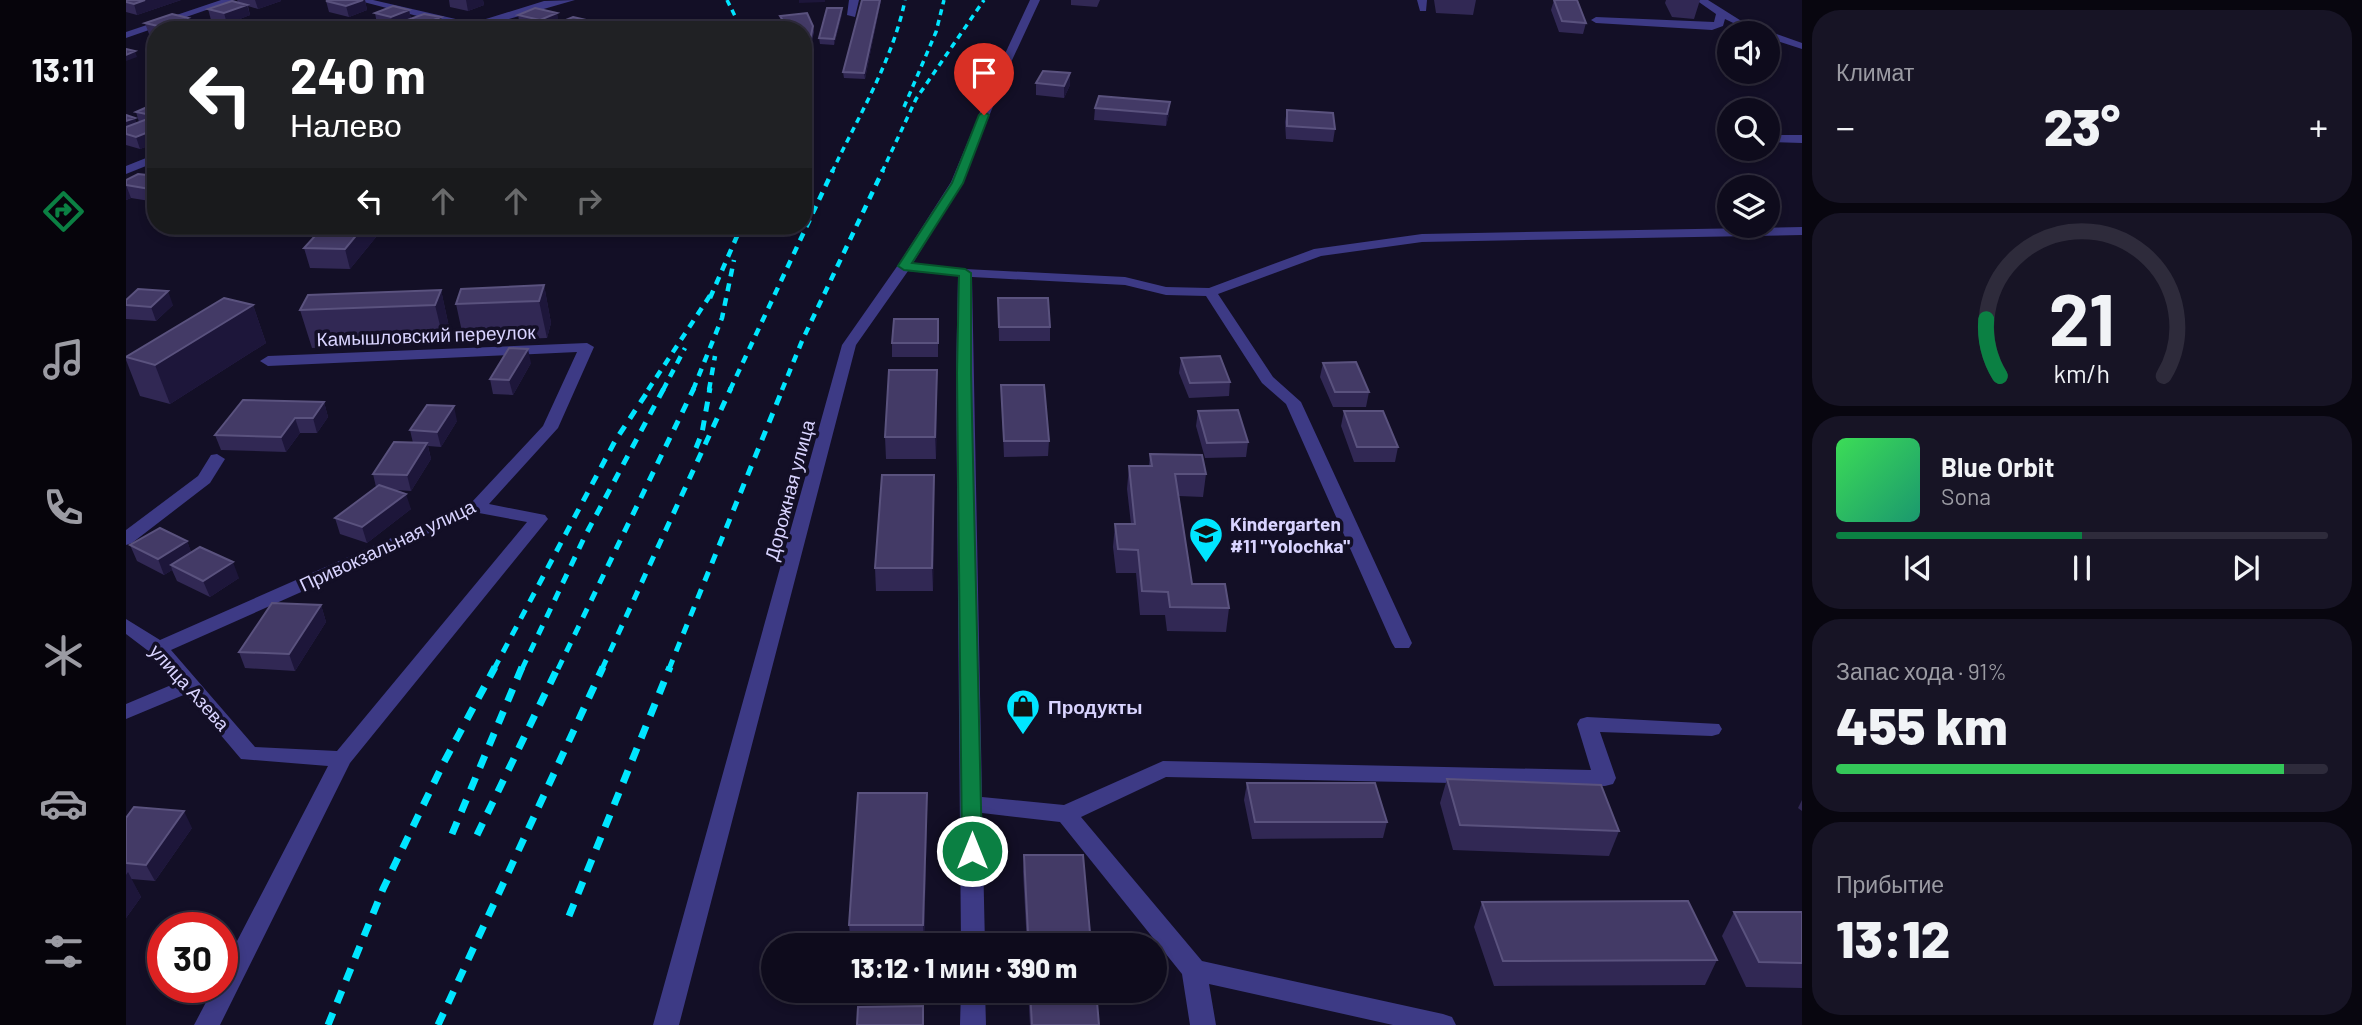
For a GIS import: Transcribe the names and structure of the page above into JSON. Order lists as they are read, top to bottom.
{
  "streets": {
    "street": [
      "Камышловский переулок",
      "Дорожная улица",
      "Привокзальная улица",
      "улица Азева"
    ]
  },
  "crossings": [
    ["Камышловский переулок", "Привокзальная улица"],
    ["Привокзальная улица", "улица Азева"]
  ],
  "places": {
    "school or university": ["Kindergarten #11 \"Yolochka\""],
    "shop": ["Продукты"]
  },
  "page": {
    "tabs": "13:11",
    "tile": [
      "Климат",
      ["Запас хода · 91%", "455 km"],
      ["Прибытие", "13:12"]
    ],
    "turn": ["240 m", "Налево"],
    "heat": ["−", "23°", "+"],
    "song": ["Blue Orbit", "Sona"],
    "limit": "30",
    "trip": "13:12 · 1 мин · 390 m",
    "gauge": ["21", "km/h"]
  }
}
